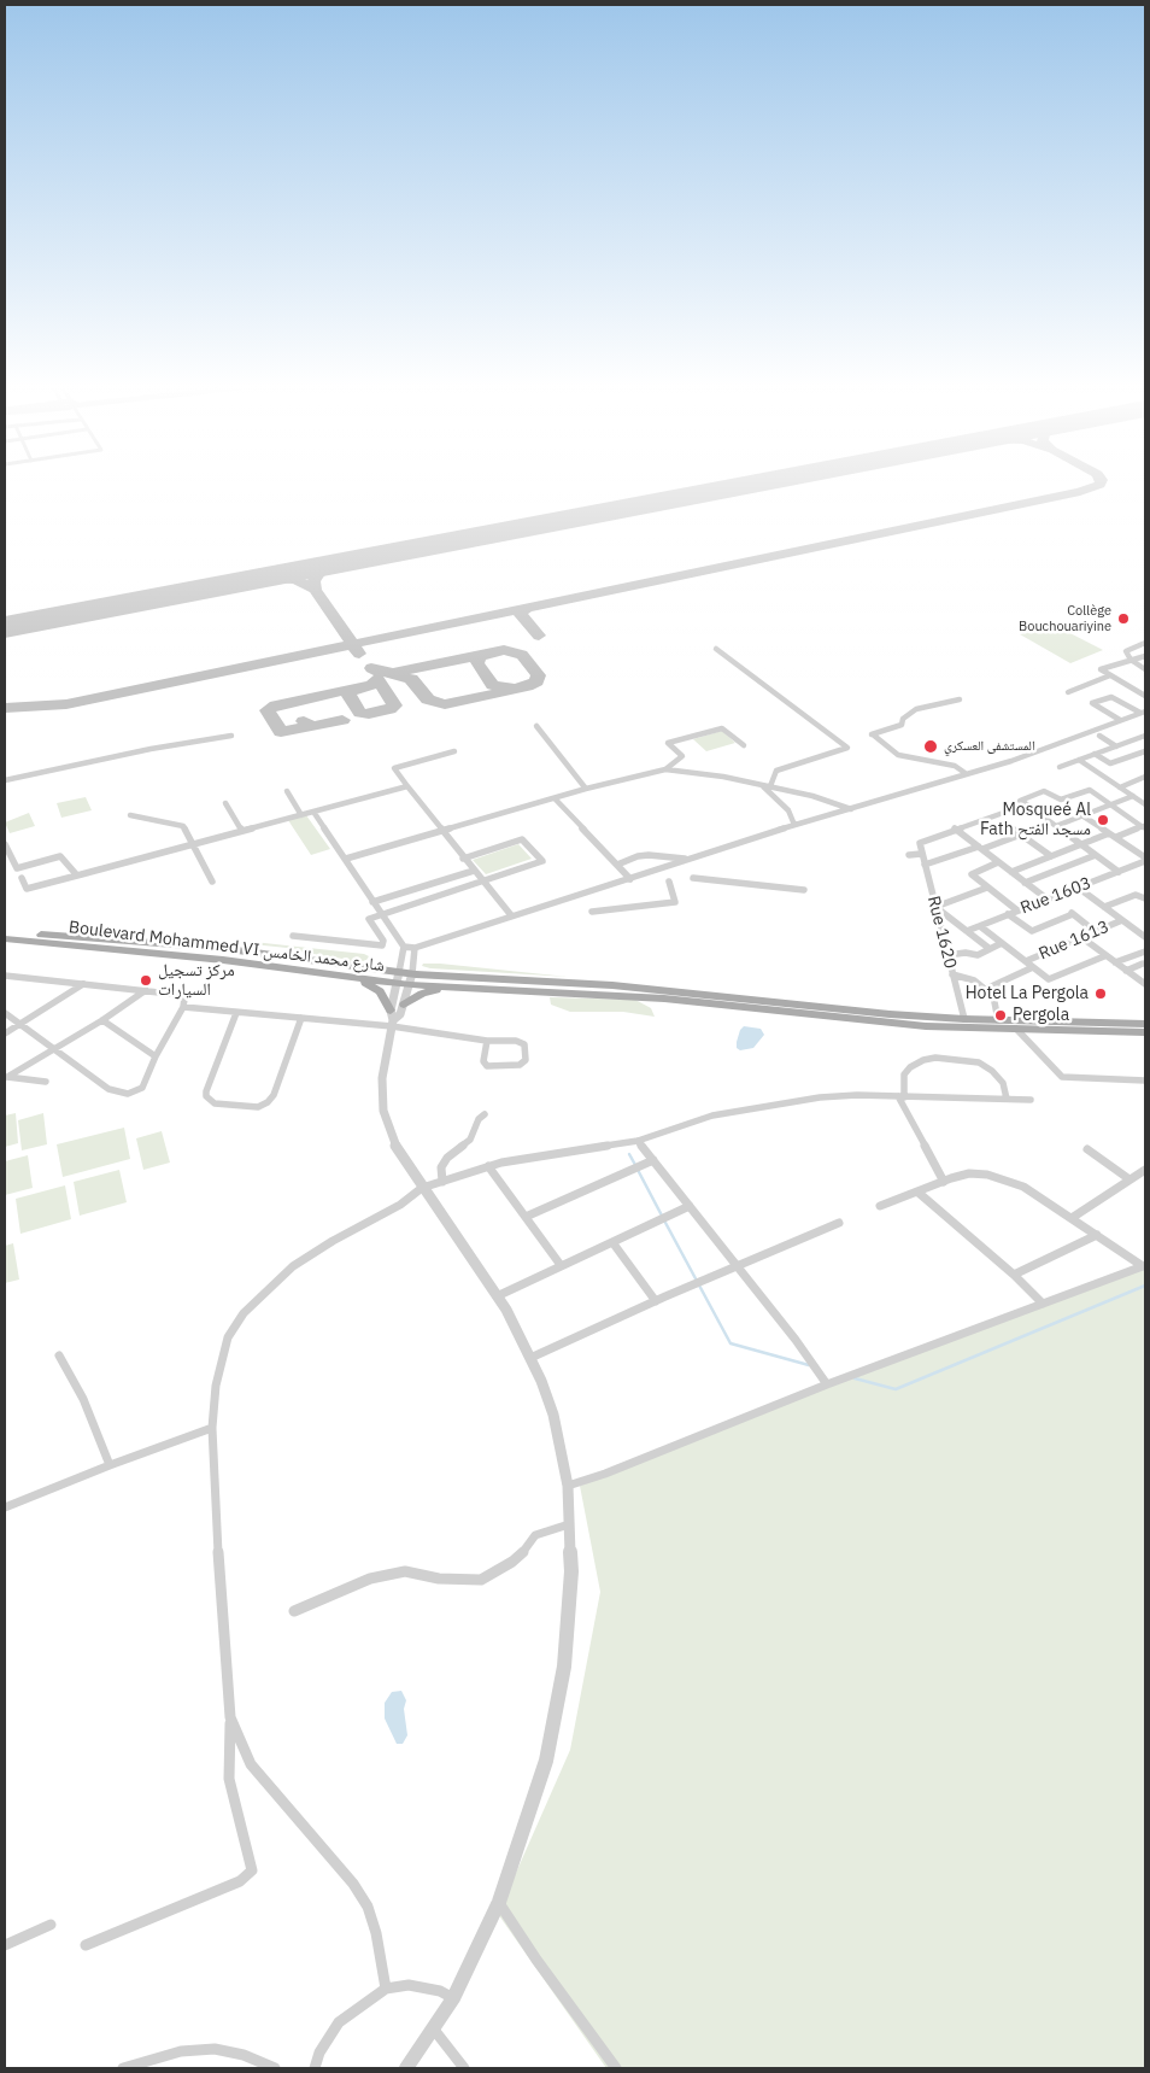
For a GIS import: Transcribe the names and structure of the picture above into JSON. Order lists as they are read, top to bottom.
{
  "streets": {
    "main road": ["Boulevard Mohammed VI شارع محمد الخامس"],
    "street": ["Rue 1603", "Rue 1620", "Rue 1613"]
  },
  "crossings": [
    ["Rue 1620", "Boulevard Mohammed VI شارع محمد الخامس"]
  ],
  "places": [
    "Collège Bouchouariyine",
    "المستشفى العسكري",
    "Mosqueé Al Fath مسجد الفتح",
    "مركز تسجيل السيارات",
    "Hotel La Pergola",
    "Pergola"
  ]
}
